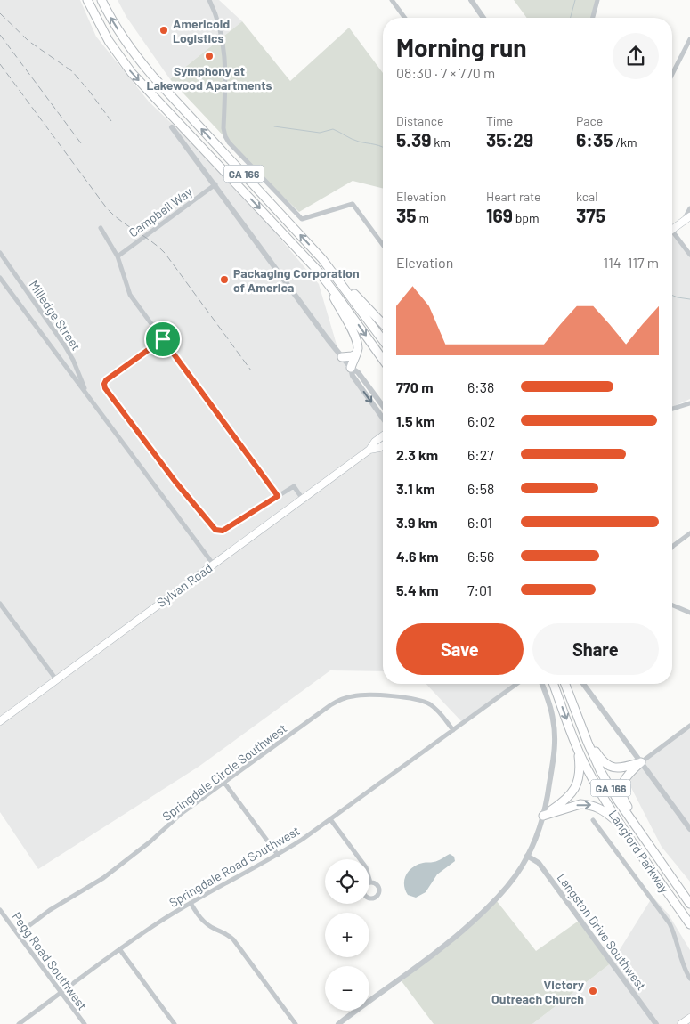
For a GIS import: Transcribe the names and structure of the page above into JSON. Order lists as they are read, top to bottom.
{
  "streets": {
    "highway": ["GA 166", "Langford Parkway"],
    "main road": ["Sylvan Road"],
    "street": [
      "Campbell Way",
      "Milledge Street",
      "Springdale Circle Southwest",
      "Springdale Road Southwest",
      "Langston Drive Southwest",
      "Pegg Road Southwest"
    ]
  },
  "crossings": [
    ["Milledge Street", "Sylvan Road"],
    ["Springdale Circle Southwest", "Springdale Road Southwest"],
    ["Springdale Circle Southwest", "Pegg Road Southwest"],
    ["Springdale Road Southwest", "Pegg Road Southwest"]
  ],
  "places": [
    "Americold Logistics",
    "Symphony at Lakewood Apartments",
    "Packaging Corporation of America",
    "Victory Outreach Church"
  ],
  "page": {
    "heading": ["Morning run", "08:30 · 7 × 770 m"],
    "stats": [
      ["Distance", "5.39 km"],
      ["Time", "35:29"],
      ["Pace", "6:35 /km"],
      ["Elevation", "35 m"],
      ["Heart rate", "169 bpm"],
      ["kcal", "375"]
    ],
    "chart": ["Elevation", "114–117 m"],
    "list": [
      {
        "name": "770 m",
        "note": "6:38"
      },
      {
        "name": "1.5 km",
        "note": "6:02"
      },
      {
        "name": "2.3 km",
        "note": "6:27"
      },
      {
        "name": "3.1 km",
        "note": "6:58"
      },
      {
        "name": "3.9 km",
        "note": "6:01"
      },
      {
        "name": "4.6 km",
        "note": "6:56"
      },
      {
        "name": "5.4 km",
        "note": "7:01"
      }
    ],
    "buttons": ["Save", "Share"],
    "map_buttons": ["+", "−"]
  }
}
